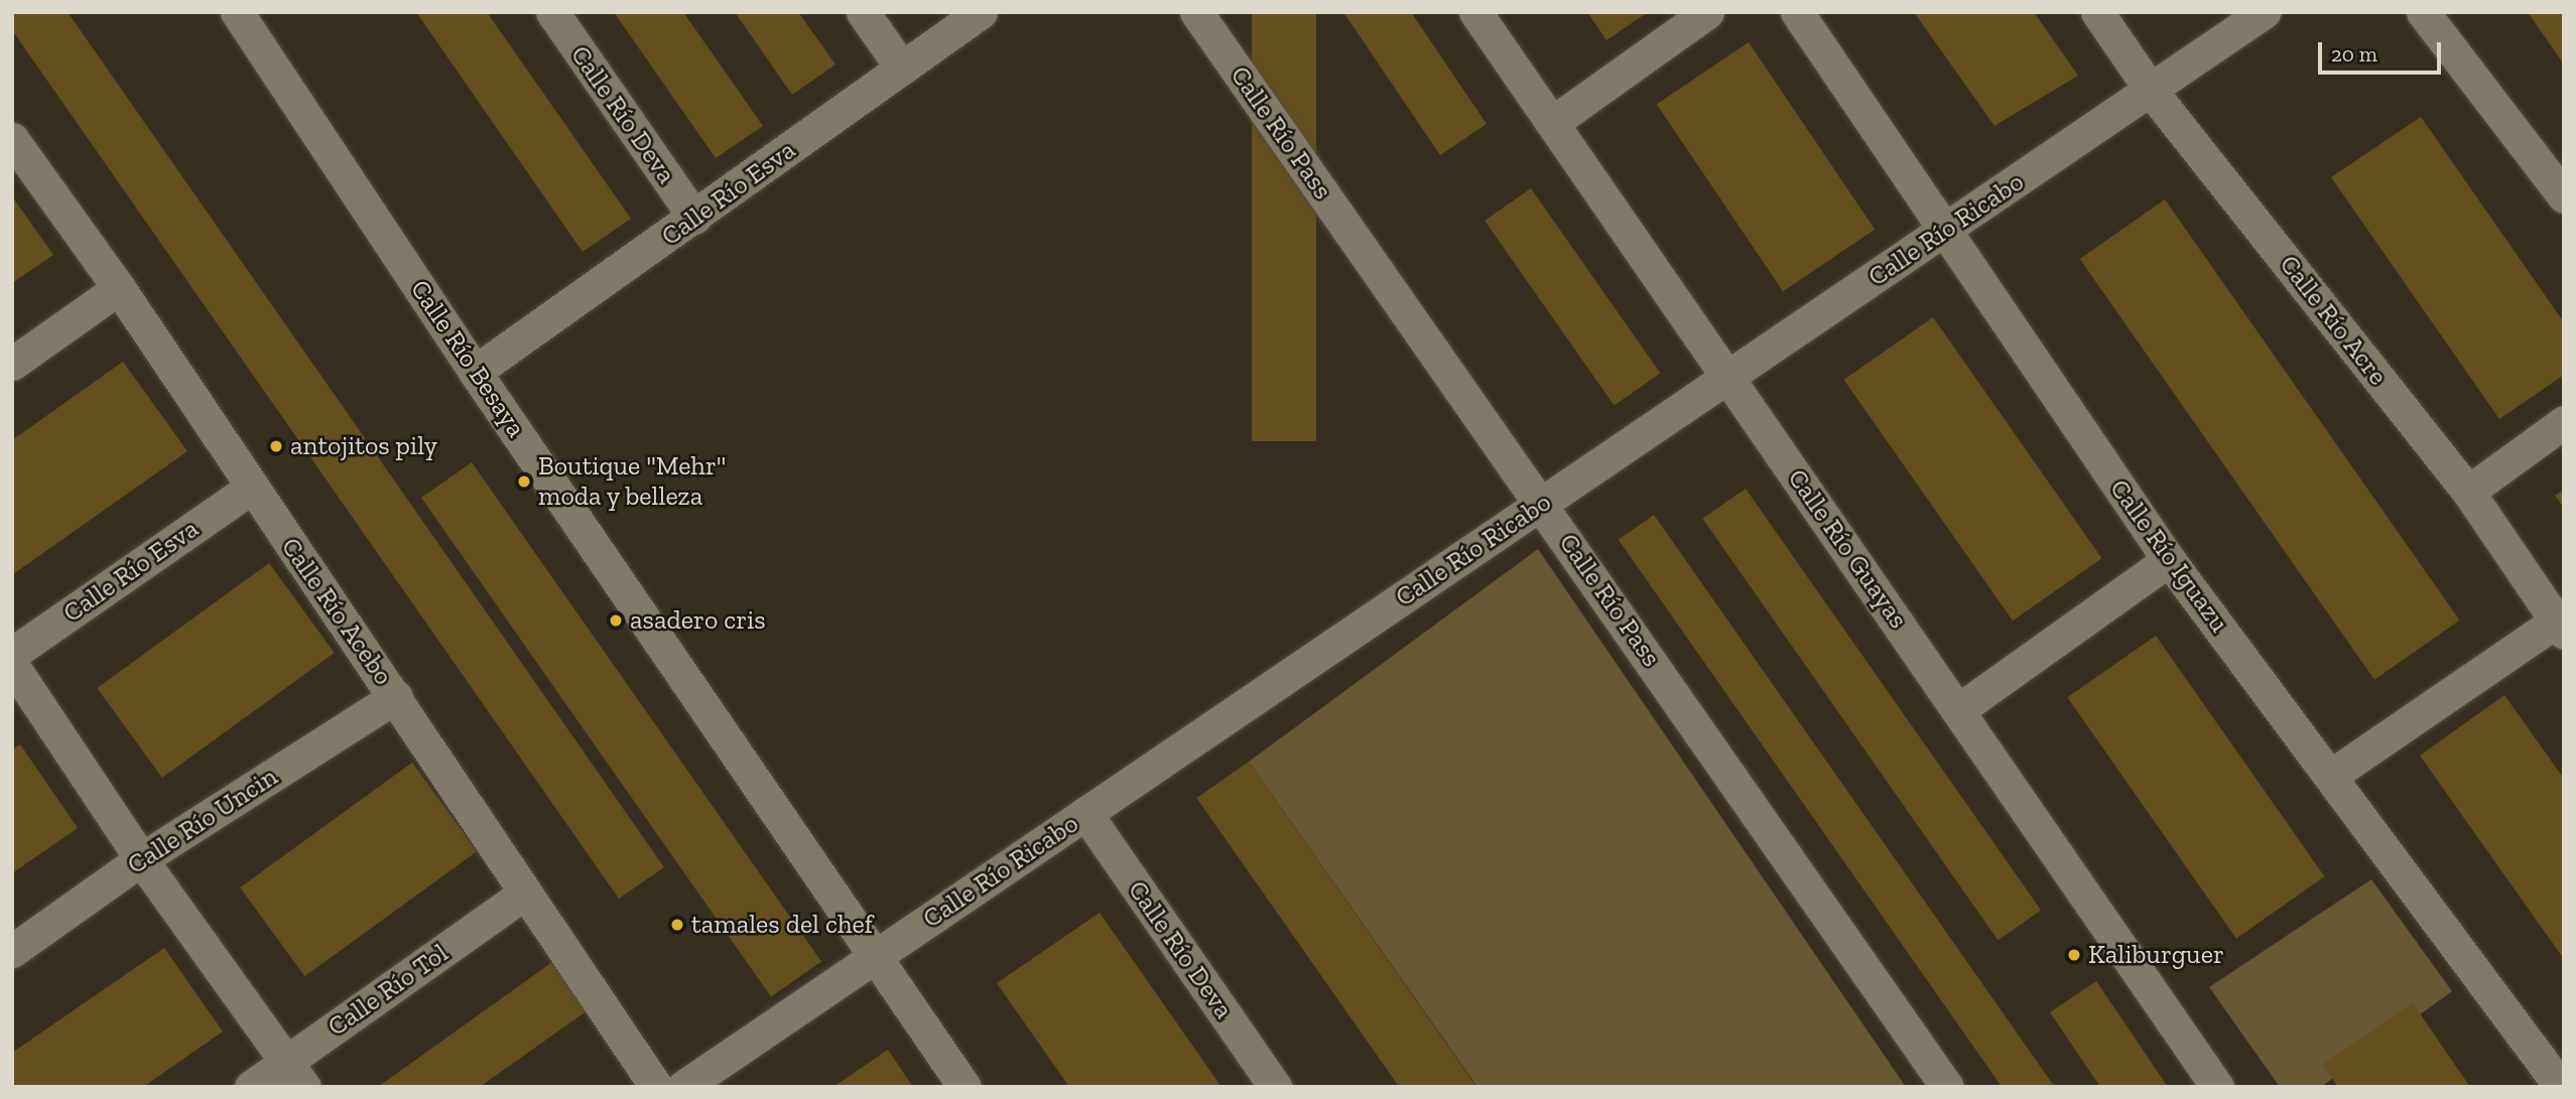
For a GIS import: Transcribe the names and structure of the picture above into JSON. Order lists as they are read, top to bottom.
{
  "streets": {
    "street": [
      "Calle Río Deva",
      "Calle Río Pass",
      "Calle Río Esva",
      "Calle Río Ricabo",
      "Calle Río Acre",
      "Calle Río Besaya",
      "Calle Río Guayas",
      "Calle Río Iguazu",
      "Calle Río Acebo",
      "Calle Río Uncin",
      "Calle Río Tol"
    ]
  },
  "crossings": [
    ["Calle Río Deva", "Calle Río Esva"],
    ["Calle Río Deva", "Calle Río Ricabo"],
    ["Calle Río Pass", "Calle Río Ricabo"],
    ["Calle Río Esva", "Calle Río Besaya"],
    ["Calle Río Esva", "Calle Río Acebo"],
    ["Calle Río Ricabo", "Calle Río Acre"],
    ["Calle Río Ricabo", "Calle Río Besaya"],
    ["Calle Río Ricabo", "Calle Río Guayas"],
    ["Calle Río Ricabo", "Calle Río Iguazu"],
    ["Calle Río Acebo", "Calle Río Uncin"],
    ["Calle Río Acebo", "Calle Río Tol"]
  ],
  "places": [
    "antojitos pily",
    "Boutique \"Mehr\" moda y belleza",
    "asadero cris",
    "tamales del chef",
    "Kaliburguer"
  ],
  "scale_bar": "20 m"
}
